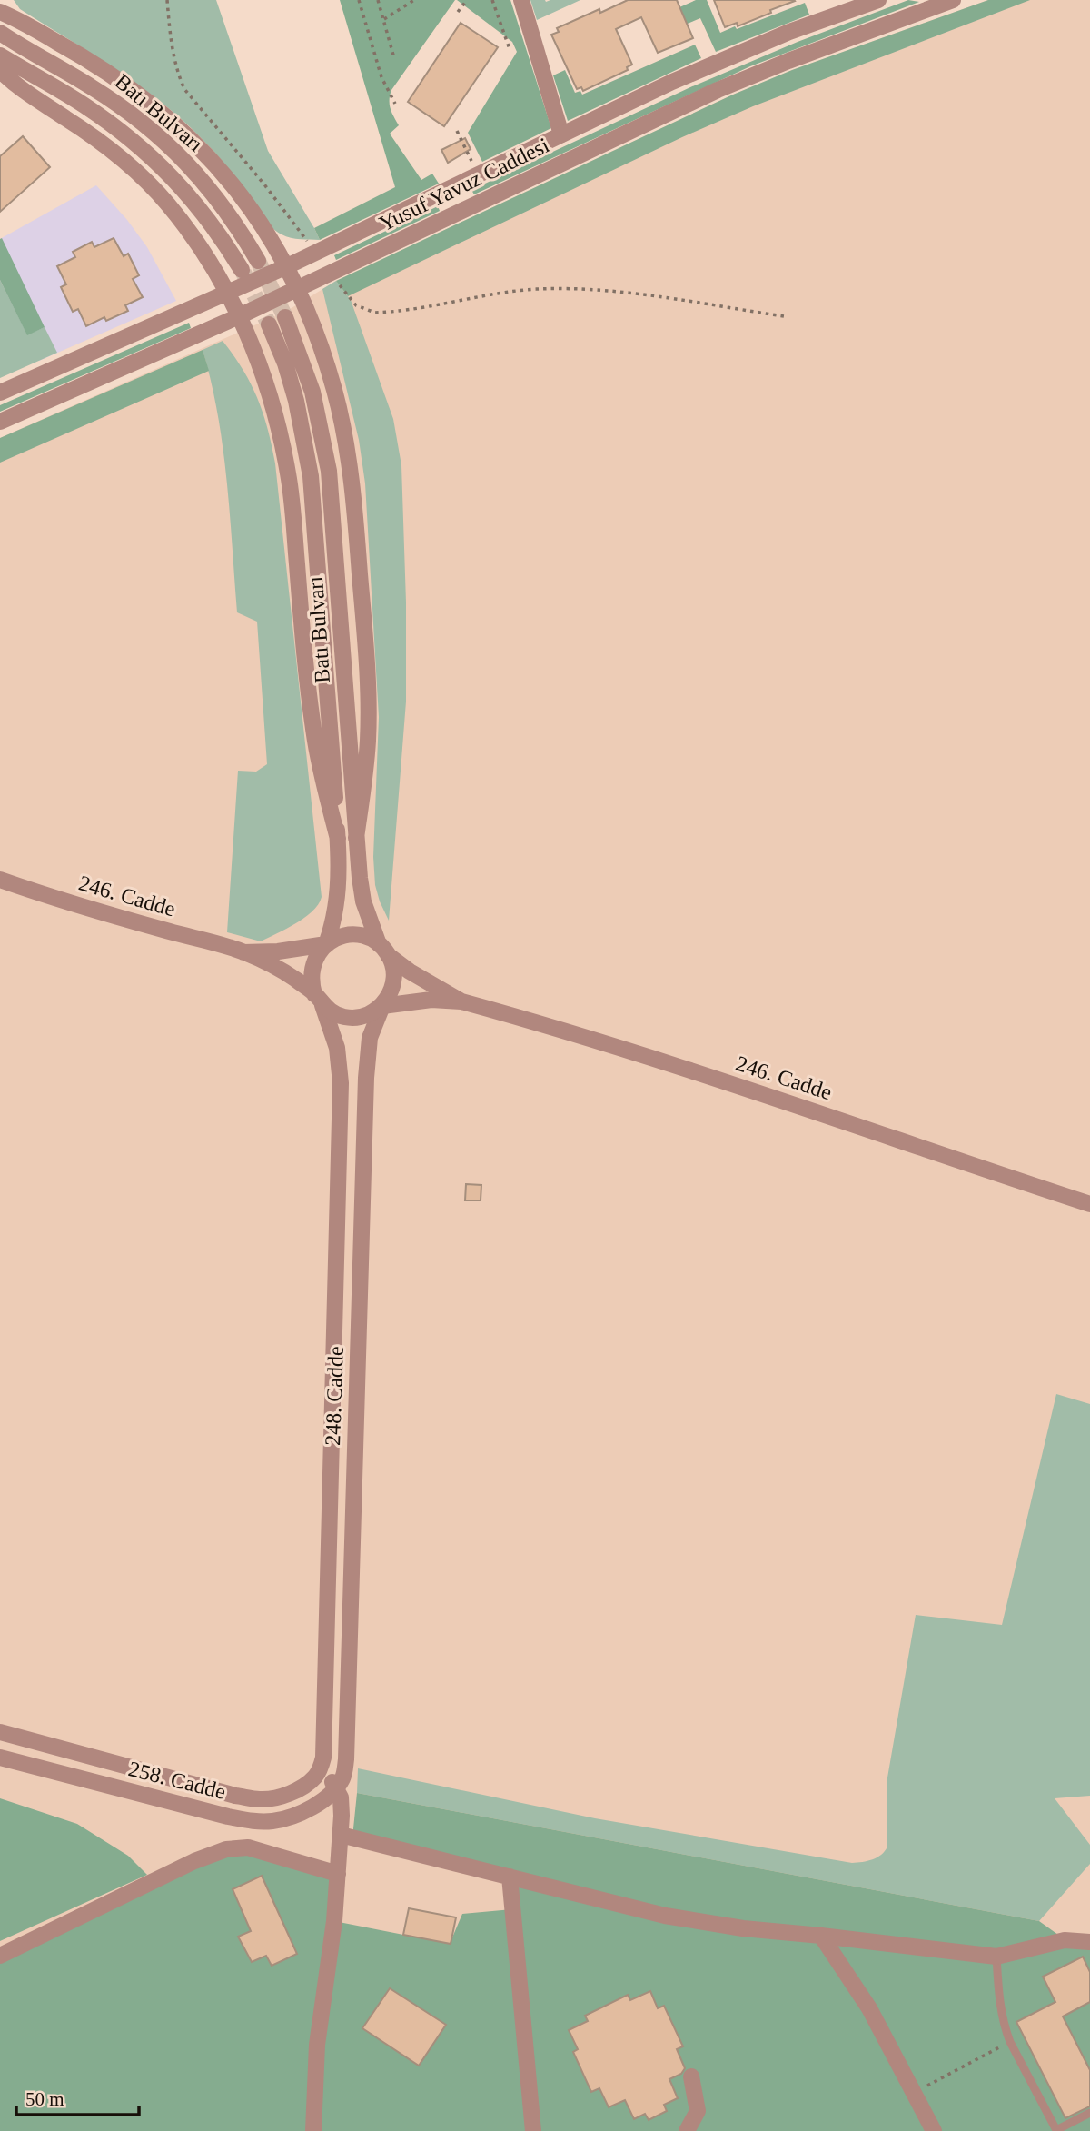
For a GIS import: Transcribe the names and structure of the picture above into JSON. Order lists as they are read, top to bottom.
{
  "streets": {
    "street": [
      "Batı Bulvarı",
      "Yusuf Yavuz Caddesi",
      "246. Cadde",
      "248. Cadde",
      "258. Cadde"
    ]
  },
  "crossings": [
    ["Batı Bulvarı", "246. Cadde"],
    ["Batı Bulvarı", "248. Cadde"],
    ["246. Cadde", "248. Cadde"],
    ["248. Cadde", "258. Cadde"]
  ],
  "scale_bar": "50 m"
}
